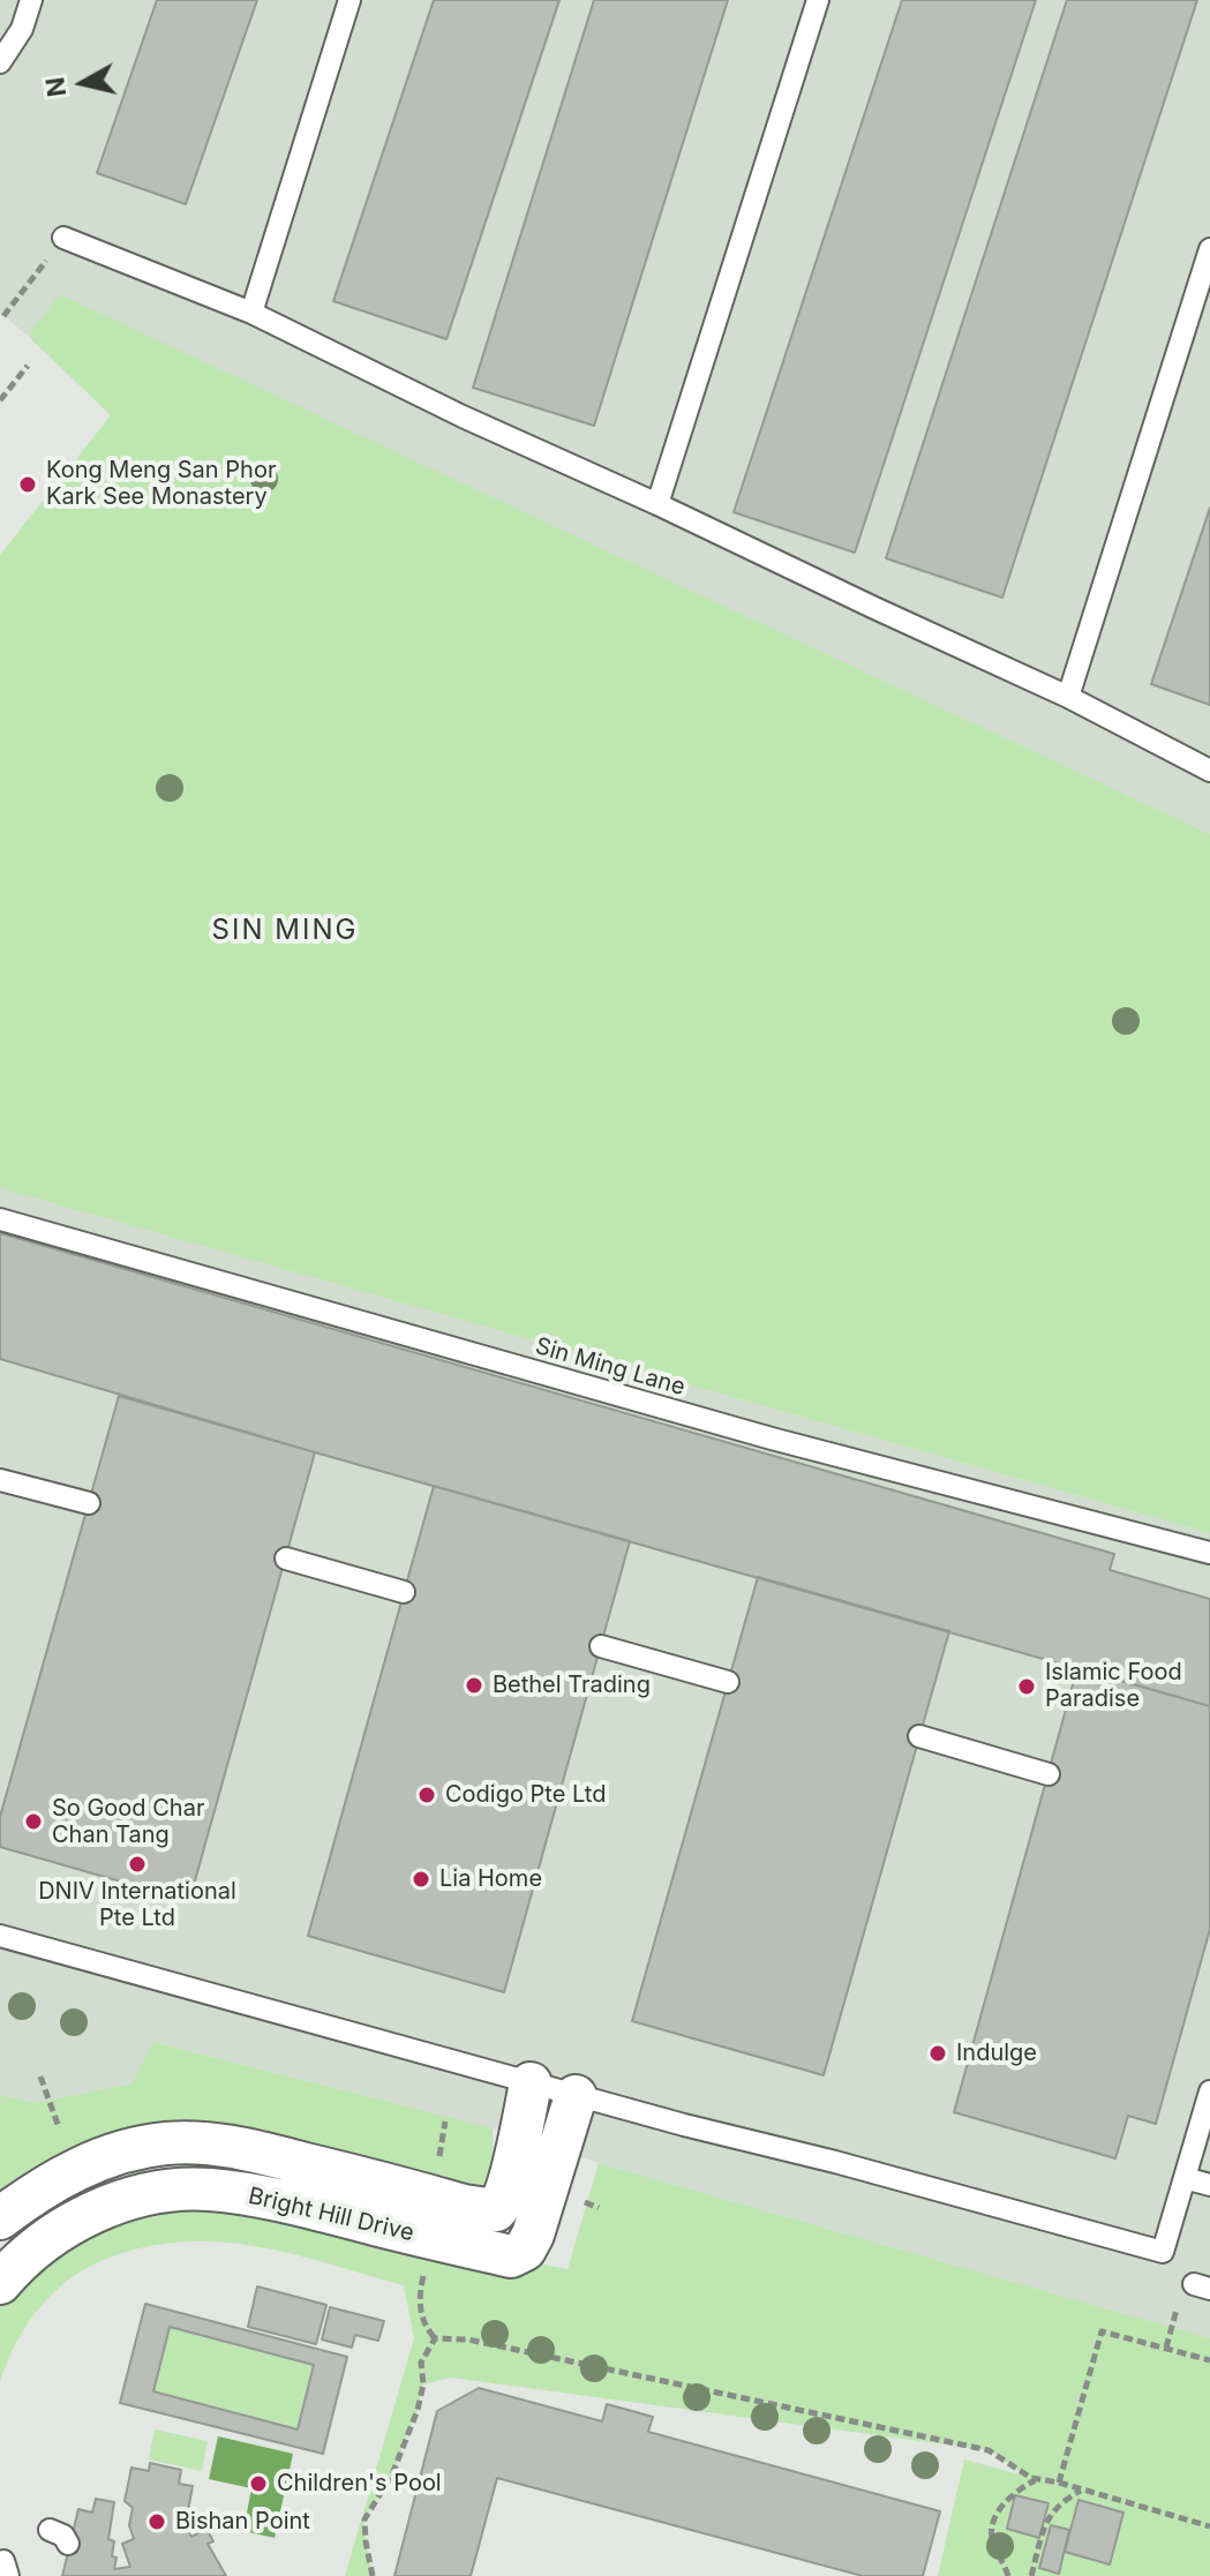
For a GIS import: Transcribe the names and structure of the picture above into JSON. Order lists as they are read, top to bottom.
{
  "streets": {
    "street": ["Bright Hill Drive"],
    "lane": ["Sin Ming Lane"]
  },
  "districts": ["SIN MING"],
  "places": [
    "Kong Meng San Phor Kark See Monastery",
    "Bethel Trading",
    "Islamic Food Paradise",
    "Codigo Pte Ltd",
    "So Good Char Chan Tang",
    "DNIV International Pte Ltd",
    "Lia Home",
    "Indulge",
    "Children's Pool",
    "Bishan Point"
  ],
  "north": "left"
}
